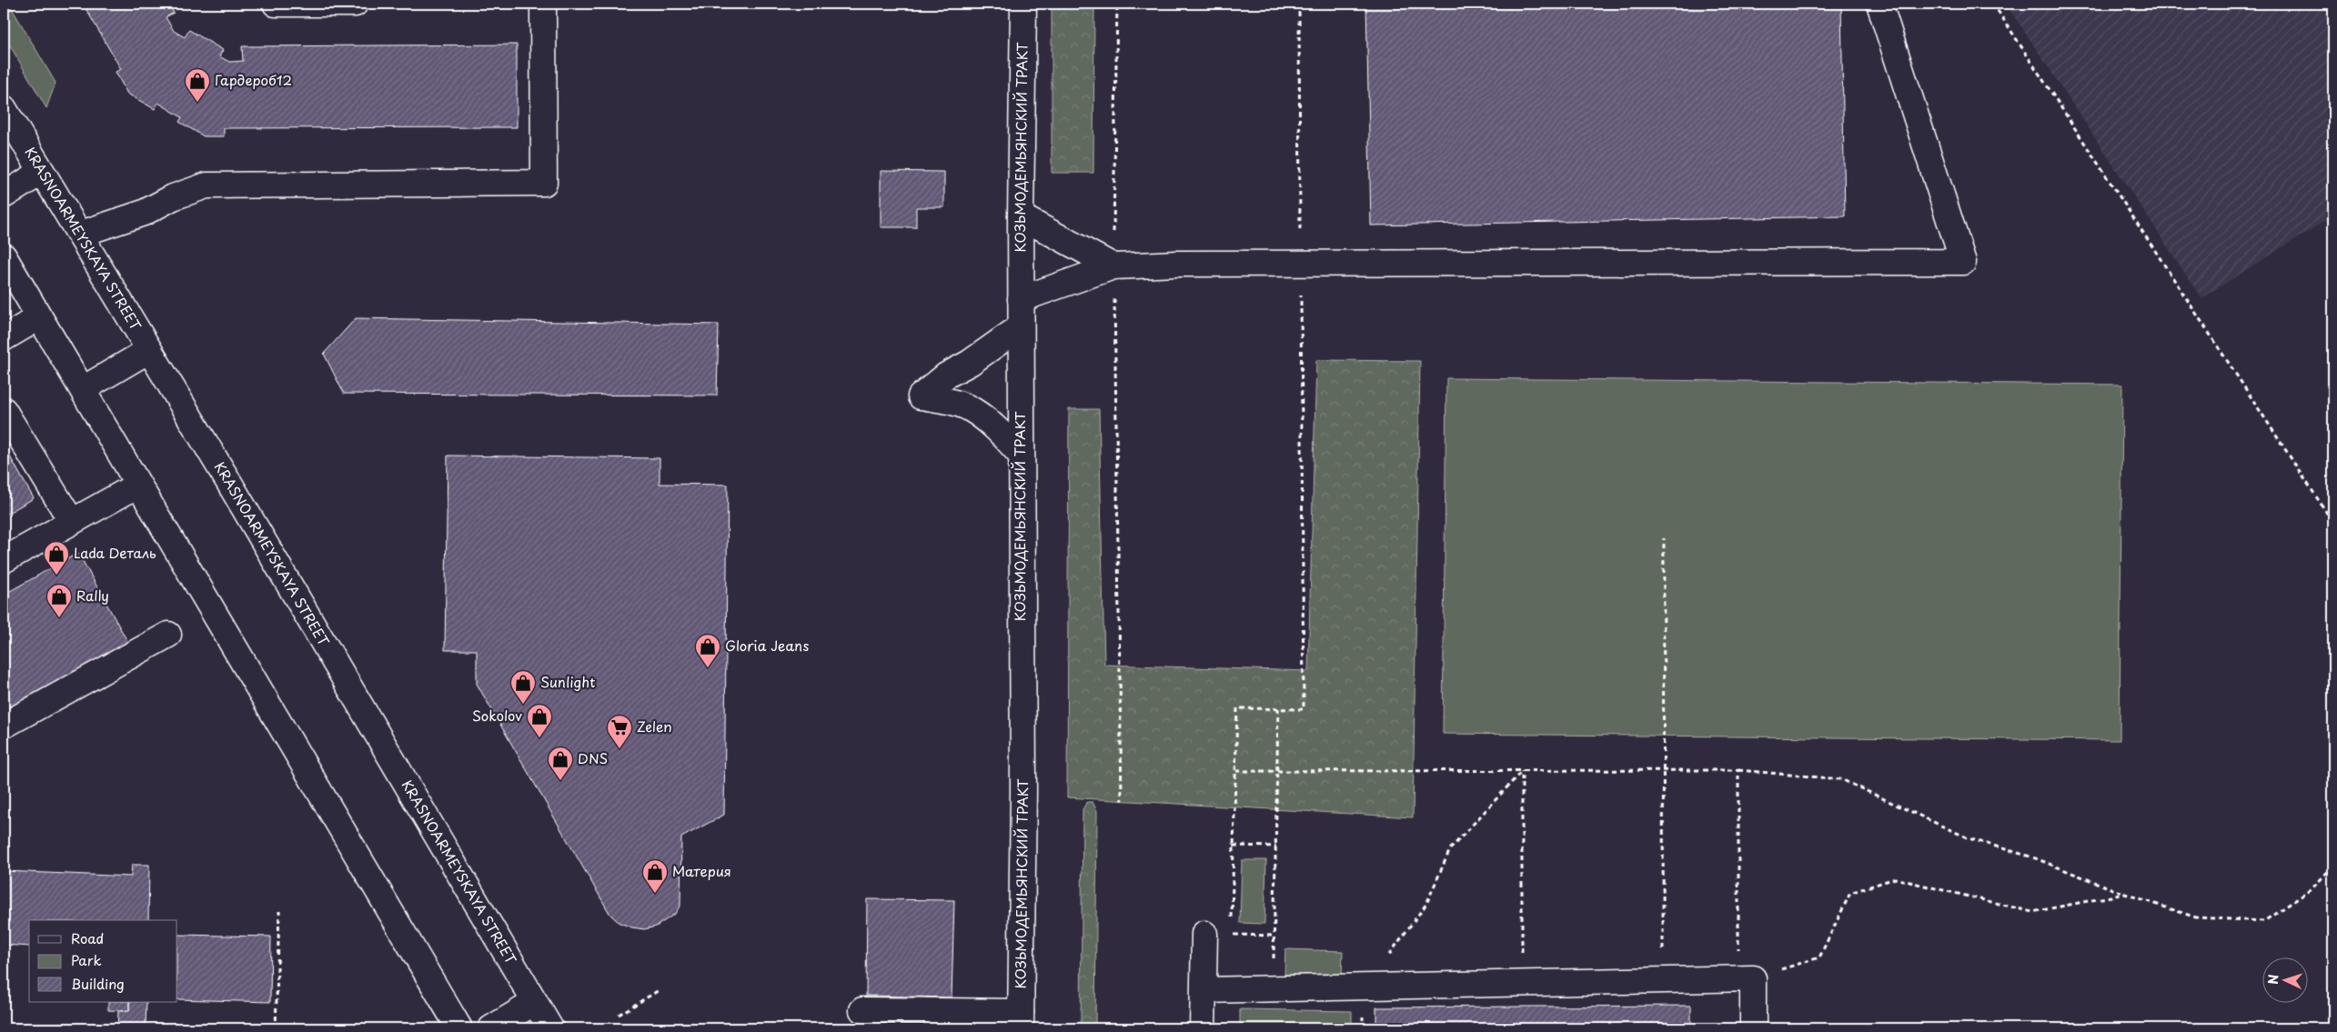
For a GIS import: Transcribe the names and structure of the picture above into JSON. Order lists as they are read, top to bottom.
{
  "streets": {
    "main road": ["КОЗЬМОДЕМЬЯНСКИЙ ТРАКТ", "KRASNOARMEYSKAYA STREET"]
  },
  "places": {
    "shop": [
      "Гардероб12",
      "Lada Dеталь",
      "Rally",
      "Gloria Jeans",
      "Sunlight",
      "Sokolov",
      "DNS",
      "Материя"
    ],
    "supermarket": ["Zelen"]
  },
  "legend": ["Road", "Park", "Building"],
  "north": "left"
}
